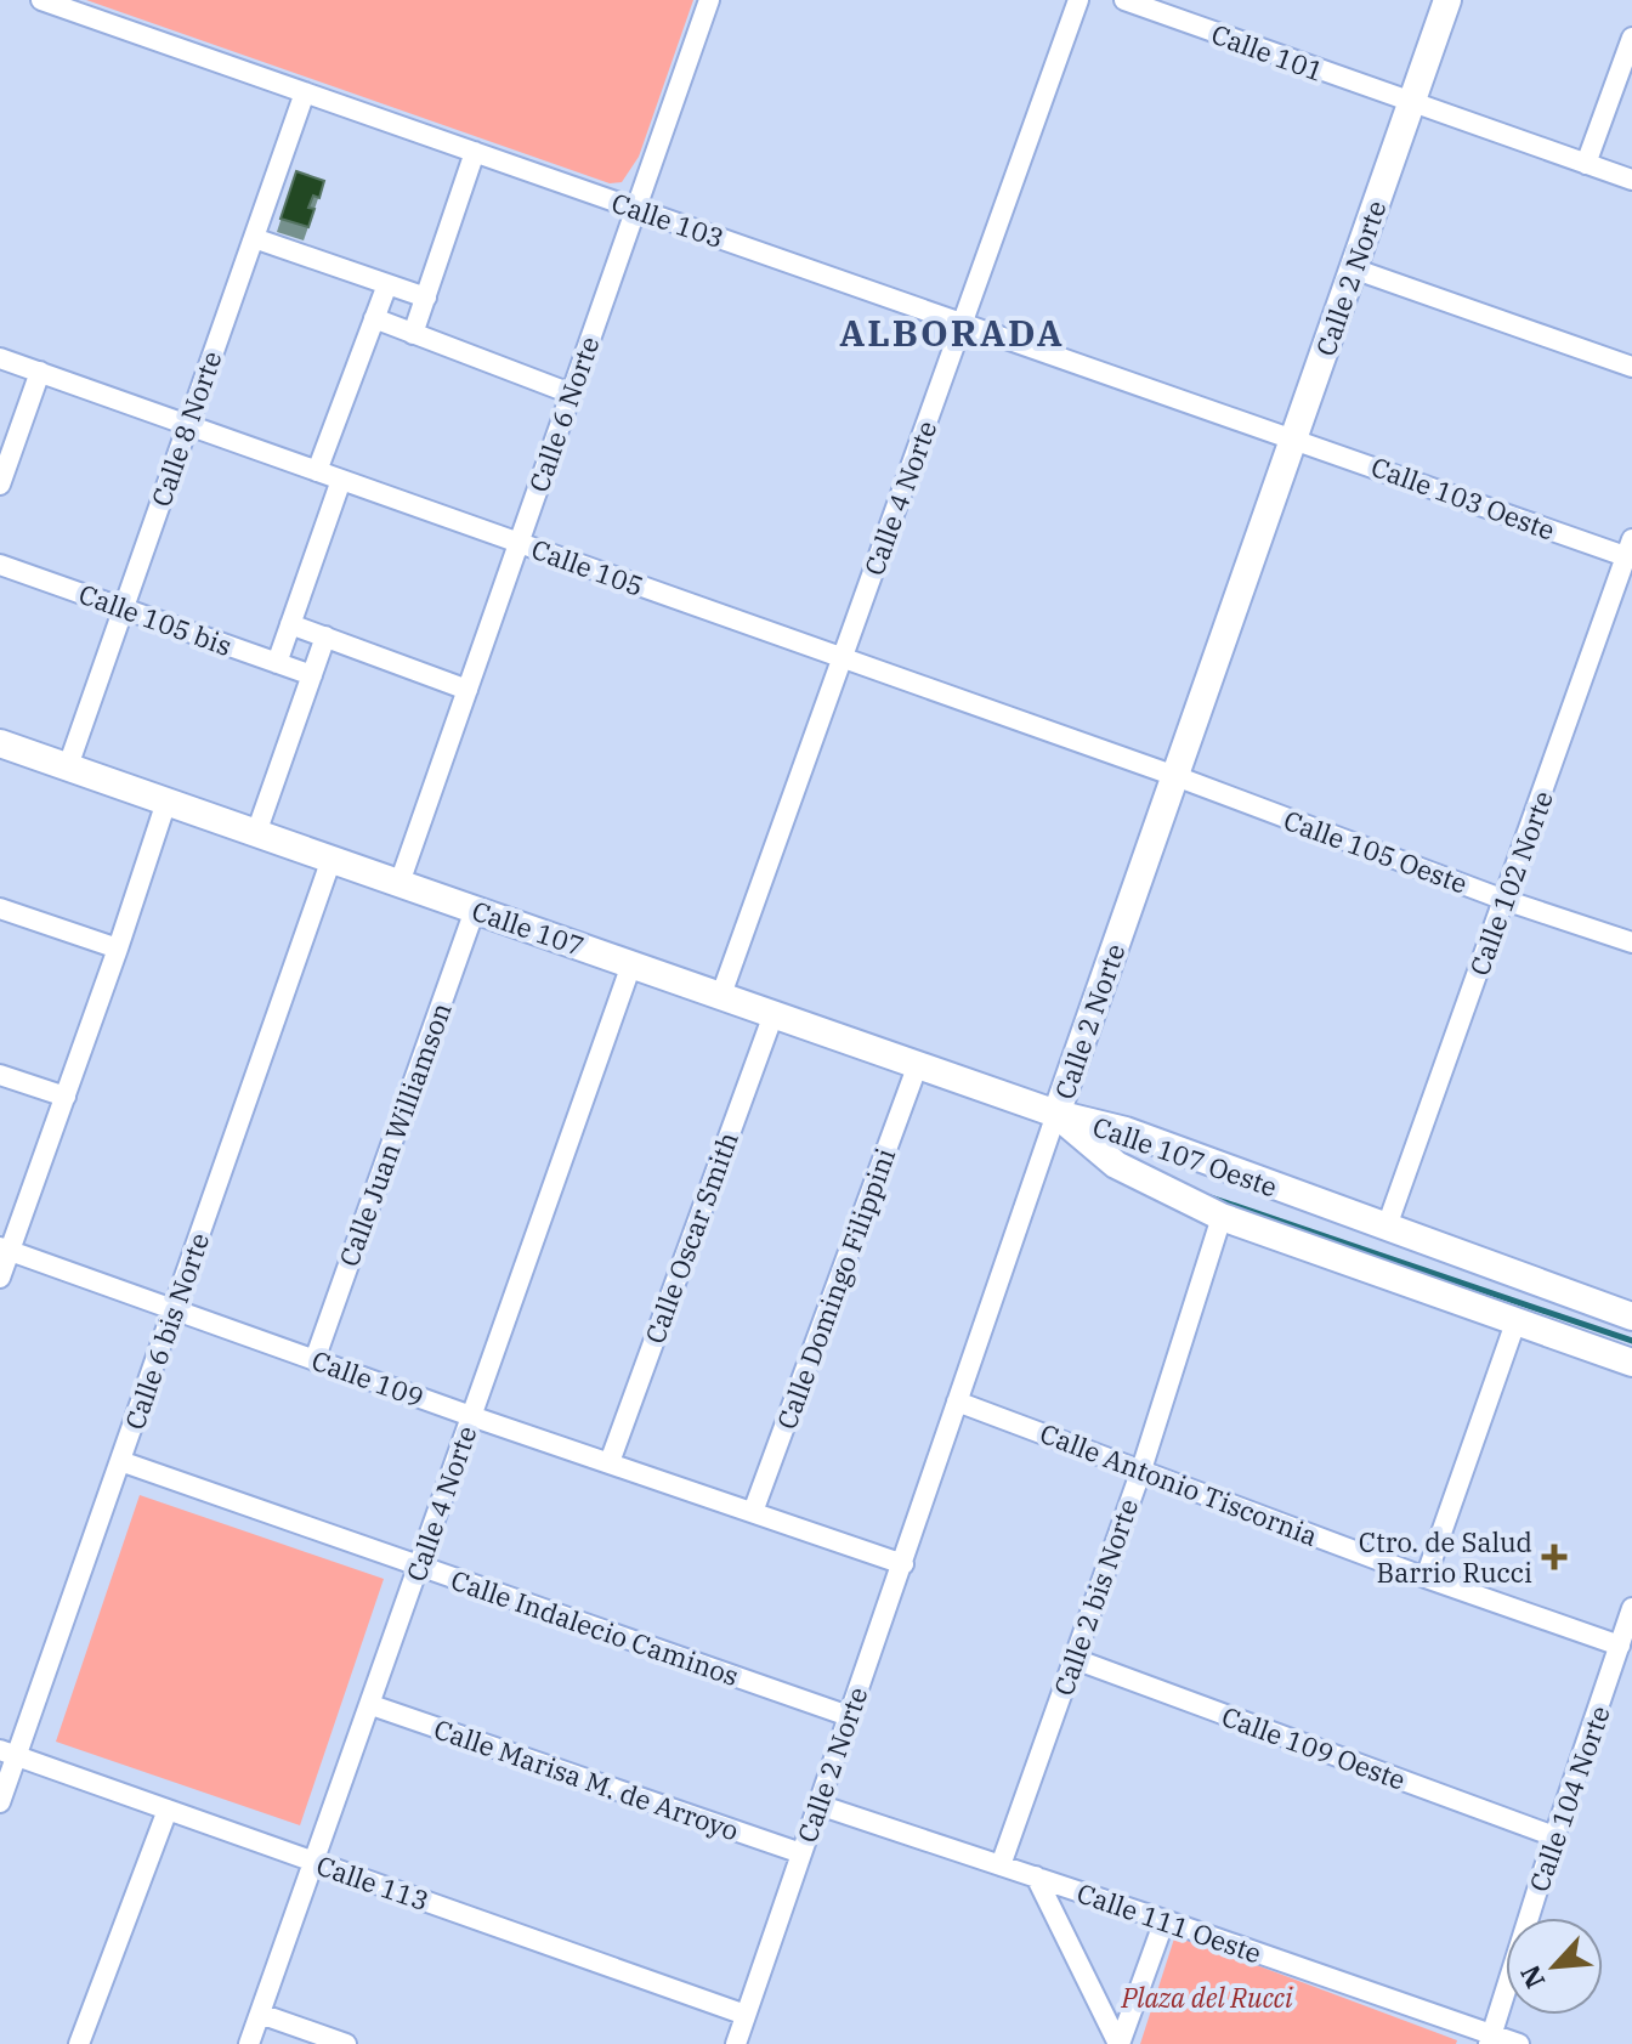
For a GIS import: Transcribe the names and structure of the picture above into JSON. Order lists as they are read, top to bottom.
{
  "streets": {
    "street": [
      "Calle 101",
      "Calle 103",
      "Calle 2 Norte",
      "Calle 6 Norte",
      "Calle 8 Norte",
      "Calle 4 Norte",
      "Calle 103 Oeste",
      "Calle 105",
      "Calle 105 bis",
      "Calle 105 Oeste",
      "Calle 102 Norte",
      "Calle 107",
      "Calle Juan Williamson",
      "Calle 107 Oeste",
      "Calle Oscar Smith",
      "Calle Domingo Filippini",
      "Calle 6 bis Norte",
      "Calle 109",
      "Calle Antonio Tiscornia",
      "Calle 2 bis Norte",
      "Calle Indalecio Caminos",
      "Calle 109 Oeste",
      "Calle Marisa M. de Arroyo",
      "Calle 104 Norte",
      "Calle 113",
      "Calle 111 Oeste"
    ]
  },
  "crossings": [
    ["Calle 101", "Calle 2 Norte"],
    ["Calle 103", "Calle 2 Norte"],
    ["Calle 103", "Calle 6 Norte"],
    ["Calle 103", "Calle 8 Norte"],
    ["Calle 103", "Calle 4 Norte"],
    ["Calle 103", "Calle 103 Oeste"],
    ["Calle 2 Norte", "Calle 103 Oeste"],
    ["Calle 2 Norte", "Calle 105"],
    ["Calle 2 Norte", "Calle 105 Oeste"],
    ["Calle 2 Norte", "Calle 107"],
    ["Calle 2 Norte", "Calle 107 Oeste"],
    ["Calle 2 Norte", "Calle 109"],
    ["Calle 2 Norte", "Calle Antonio Tiscornia"],
    ["Calle 2 Norte", "Calle Indalecio Caminos"],
    ["Calle 2 Norte", "Calle Marisa M. de Arroyo"],
    ["Calle 2 Norte", "Calle 113"],
    ["Calle 2 Norte", "Calle 111 Oeste"],
    ["Calle 6 Norte", "Calle 105"],
    ["Calle 6 Norte", "Calle 107"],
    ["Calle 8 Norte", "Calle 105"],
    ["Calle 8 Norte", "Calle 105 bis"],
    ["Calle 8 Norte", "Calle 107"],
    ["Calle 4 Norte", "Calle 105"],
    ["Calle 4 Norte", "Calle 107"],
    ["Calle 4 Norte", "Calle 109"],
    ["Calle 4 Norte", "Calle Indalecio Caminos"],
    ["Calle 4 Norte", "Calle Marisa M. de Arroyo"],
    ["Calle 4 Norte", "Calle 113"],
    ["Calle 103 Oeste", "Calle 102 Norte"],
    ["Calle 105", "Calle 105 Oeste"],
    ["Calle 105 Oeste", "Calle 102 Norte"],
    ["Calle 102 Norte", "Calle 107 Oeste"],
    ["Calle 107", "Calle Juan Williamson"],
    ["Calle 107", "Calle 107 Oeste"],
    ["Calle 107", "Calle Oscar Smith"],
    ["Calle 107", "Calle Domingo Filippini"],
    ["Calle 107", "Calle 6 bis Norte"],
    ["Calle Juan Williamson", "Calle 109"],
    ["Calle 107 Oeste", "Calle 2 bis Norte"],
    ["Calle Oscar Smith", "Calle 109"],
    ["Calle Domingo Filippini", "Calle 109"],
    ["Calle 6 bis Norte", "Calle 109"],
    ["Calle 6 bis Norte", "Calle Indalecio Caminos"],
    ["Calle 6 bis Norte", "Calle 113"],
    ["Calle Antonio Tiscornia", "Calle 2 bis Norte"],
    ["Calle Antonio Tiscornia", "Calle 104 Norte"],
    ["Calle 2 bis Norte", "Calle 109 Oeste"],
    ["Calle 2 bis Norte", "Calle 111 Oeste"],
    ["Calle 109 Oeste", "Calle 104 Norte"],
    ["Calle 104 Norte", "Calle 111 Oeste"]
  ],
  "districts": ["ALBORADA"],
  "parks": ["Plaza del Rucci"],
  "places": {
    "health": ["Ctro. de Salud Barrio Rucci"]
  },
  "north": "bottom left"
}
